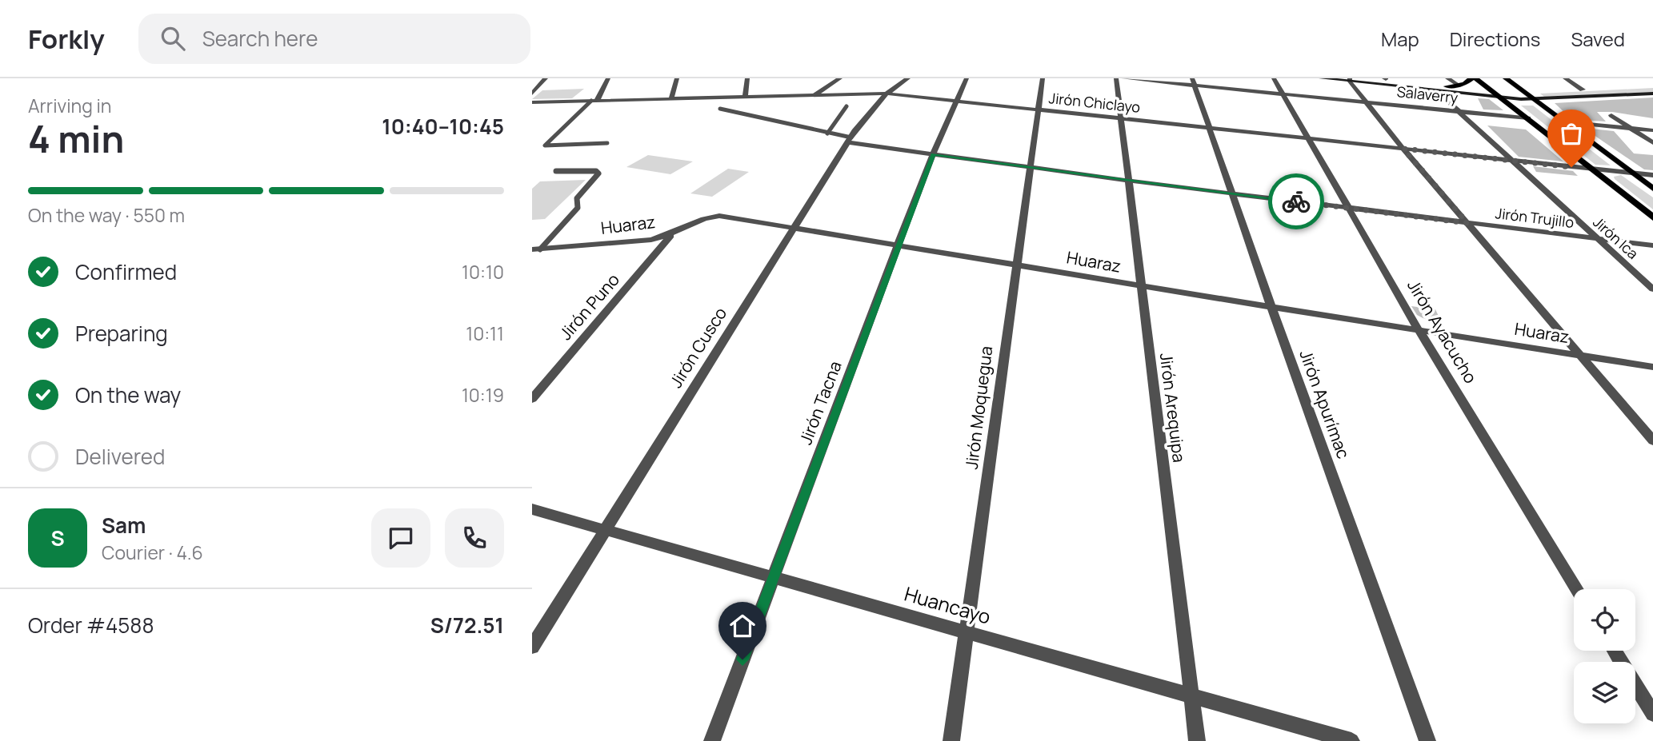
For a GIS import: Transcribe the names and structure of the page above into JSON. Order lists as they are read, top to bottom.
{
  "streets": {
    "street": [
      "Salaverry",
      "Jirón Chiclayo",
      "Jirón Trujillo",
      "Huaraz",
      "Jirón Ica",
      "Jirón Puno",
      "Jirón Ayacucho",
      "Jirón Cusco",
      "Jirón Tacna",
      "Jirón Apurímac",
      "Jirón Moquegua",
      "Jirón Arequipa",
      "Huancayo"
    ]
  },
  "crossings": [
    ["Salaverry", "Jirón Ica"],
    ["Salaverry", "Jirón Ayacucho"],
    ["Salaverry", "Jirón Apurímac"],
    ["Jirón Chiclayo", "Jirón Ica"],
    ["Jirón Chiclayo", "Jirón Ayacucho"],
    ["Jirón Chiclayo", "Jirón Cusco"],
    ["Jirón Chiclayo", "Jirón Tacna"],
    ["Jirón Chiclayo", "Jirón Apurímac"],
    ["Jirón Chiclayo", "Jirón Moquegua"],
    ["Jirón Chiclayo", "Jirón Arequipa"],
    ["Jirón Trujillo", "Jirón Ica"],
    ["Jirón Trujillo", "Jirón Ayacucho"],
    ["Jirón Trujillo", "Jirón Cusco"],
    ["Jirón Trujillo", "Jirón Tacna"],
    ["Jirón Trujillo", "Jirón Apurímac"],
    ["Jirón Trujillo", "Jirón Moquegua"],
    ["Jirón Trujillo", "Jirón Arequipa"],
    ["Huaraz", "Jirón Puno"],
    ["Huaraz", "Jirón Ayacucho"],
    ["Huaraz", "Jirón Cusco"],
    ["Huaraz", "Jirón Tacna"],
    ["Huaraz", "Jirón Apurímac"],
    ["Huaraz", "Jirón Moquegua"],
    ["Huaraz", "Jirón Arequipa"],
    ["Jirón Cusco", "Huancayo"],
    ["Jirón Tacna", "Huancayo"],
    ["Jirón Moquegua", "Huancayo"],
    ["Jirón Arequipa", "Huancayo"]
  ],
  "page": {
    "header": "Forkly",
    "search": "Search here",
    "nav": ["Map", "Directions", "Saved"],
    "heading": ["4 min", "Arriving in", "10:40–10:45"],
    "panel": [
      "Sam",
      "Courier · 4.6",
      "Order #4588",
      "S/72.51"
    ],
    "bar": "On the way · 550 m",
    "list": [
      ["Confirmed", "10:10"],
      ["Preparing", "10:11"],
      ["On the way", "10:19"],
      "Delivered"
    ],
    "round": "S"
  }
}
